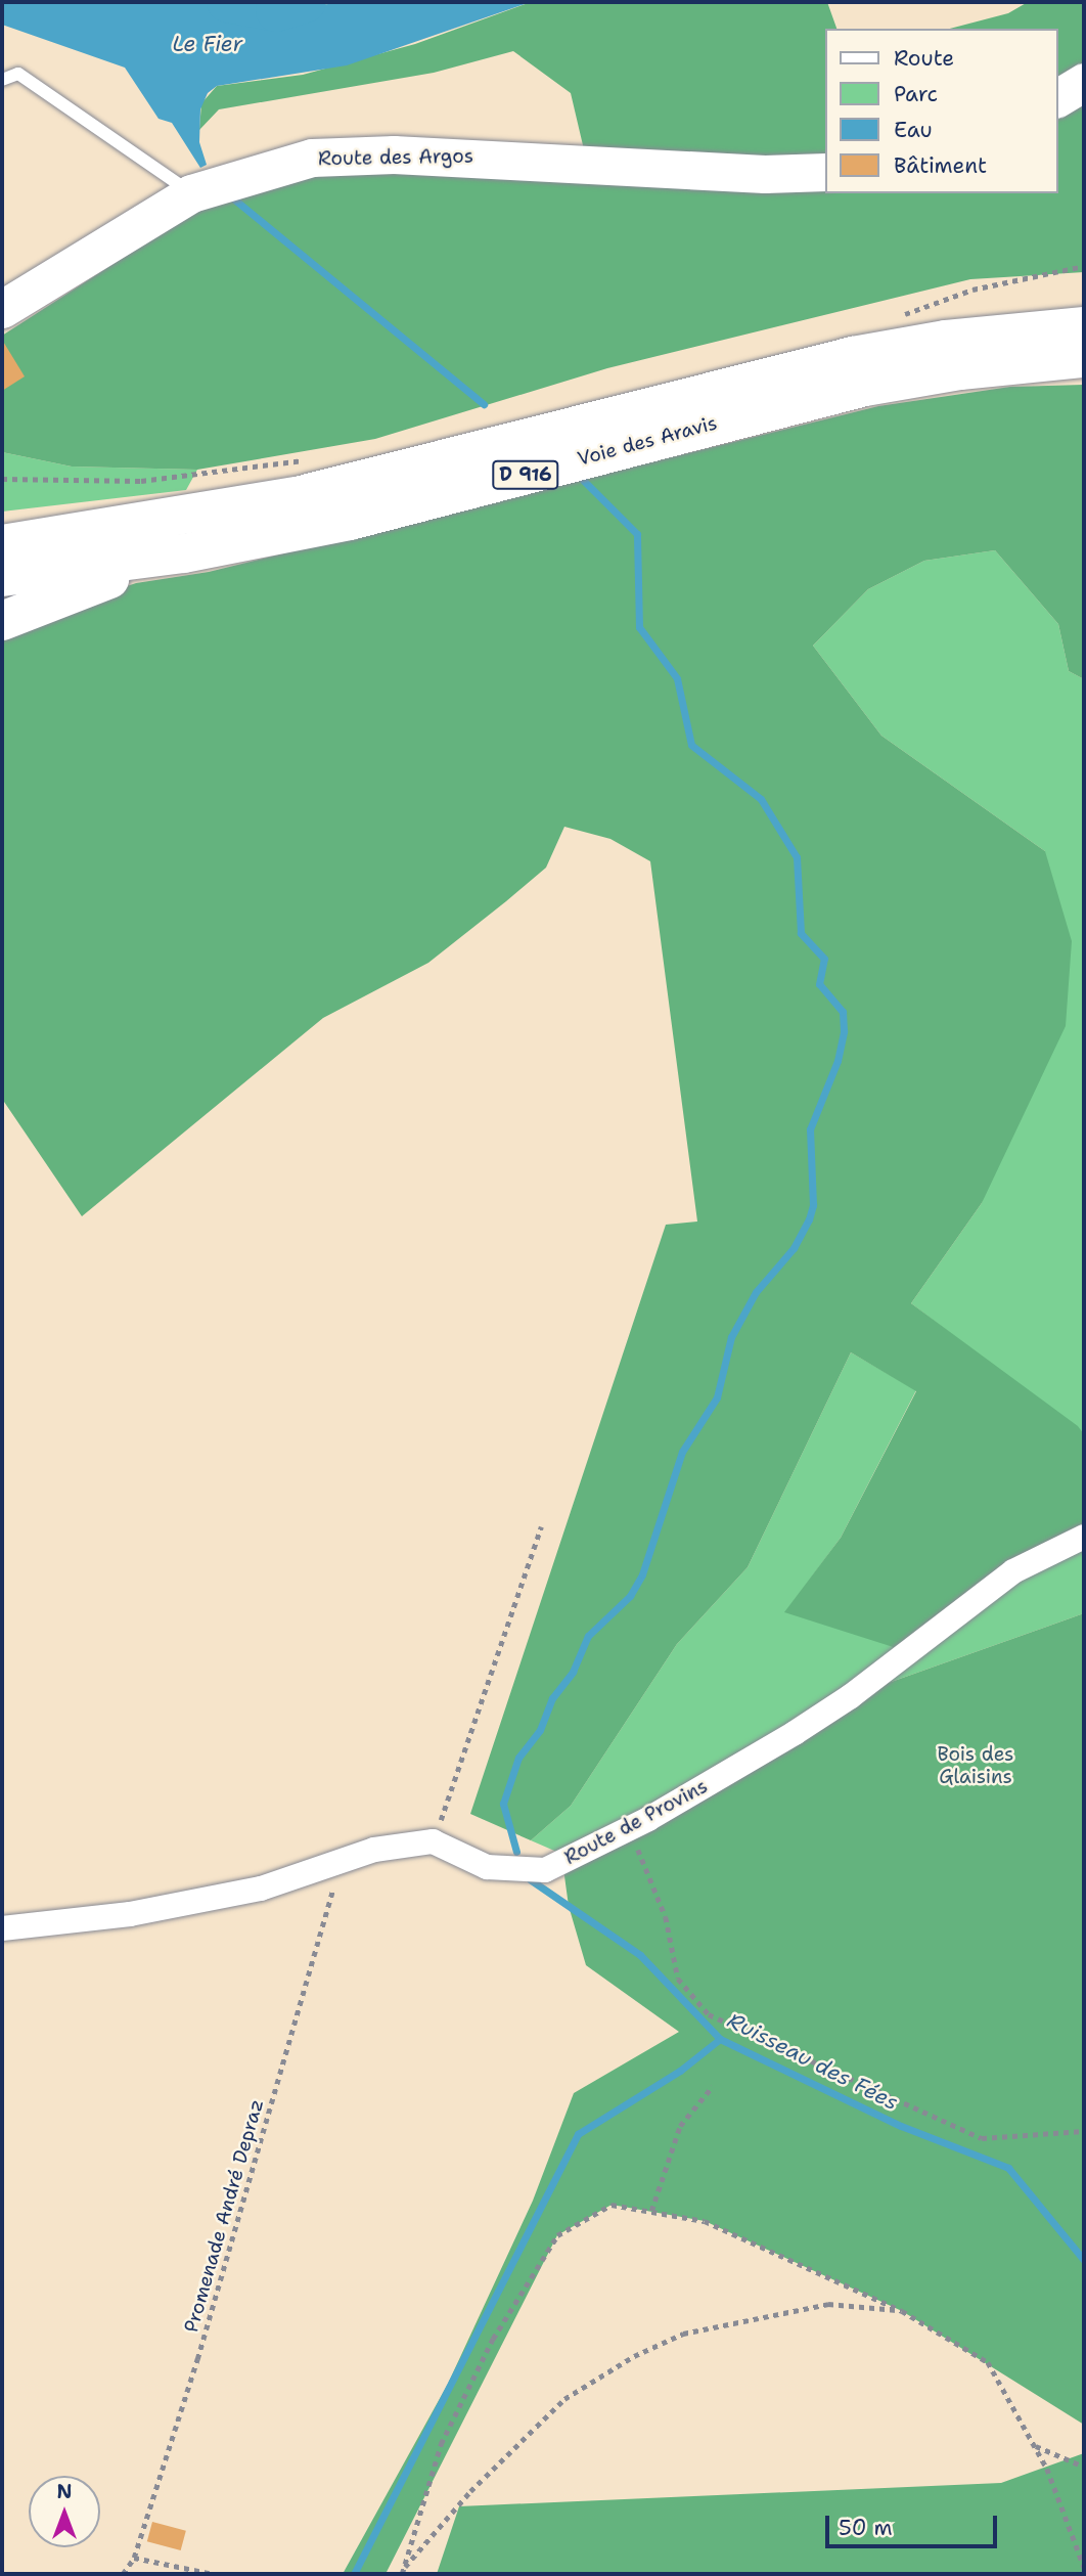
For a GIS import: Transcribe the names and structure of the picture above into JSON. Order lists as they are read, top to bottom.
{
  "streets": {
    "highway": ["Voie des Aravis", "D 916"],
    "street": ["Route des Argos", "Route de Provins"],
    "path": ["Promenade André Depraz"]
  },
  "water": ["Le Fier", "Ruisseau des Fées"],
  "parks": ["Bois des Glaisins"],
  "legend": [
    "Route",
    "Parc",
    "Eau",
    "Bâtiment"
  ],
  "scale_bar": "50 m",
  "north": "top"
}
